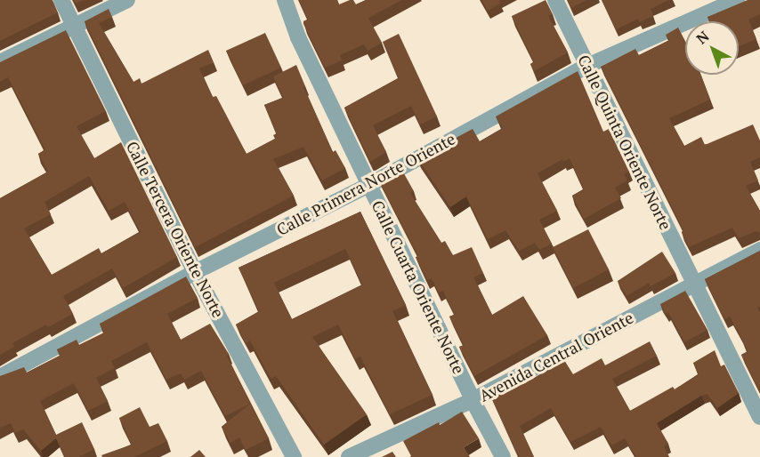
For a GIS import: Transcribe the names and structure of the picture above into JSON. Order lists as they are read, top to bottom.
{
  "streets": {
    "street": [
      "Calle Quinta Oriente Norte",
      "Calle Primera Norte Oriente",
      "Calle Tercera Oriente Norte",
      "Calle Cuarta Oriente Norte",
      "Avenida Central Oriente"
    ]
  },
  "crossings": [
    ["Calle Quinta Oriente Norte", "Calle Primera Norte Oriente"],
    ["Calle Quinta Oriente Norte", "Avenida Central Oriente"],
    ["Calle Primera Norte Oriente", "Calle Tercera Oriente Norte"],
    ["Calle Primera Norte Oriente", "Calle Cuarta Oriente Norte"],
    ["Calle Cuarta Oriente Norte", "Avenida Central Oriente"]
  ],
  "north": "top left"
}
